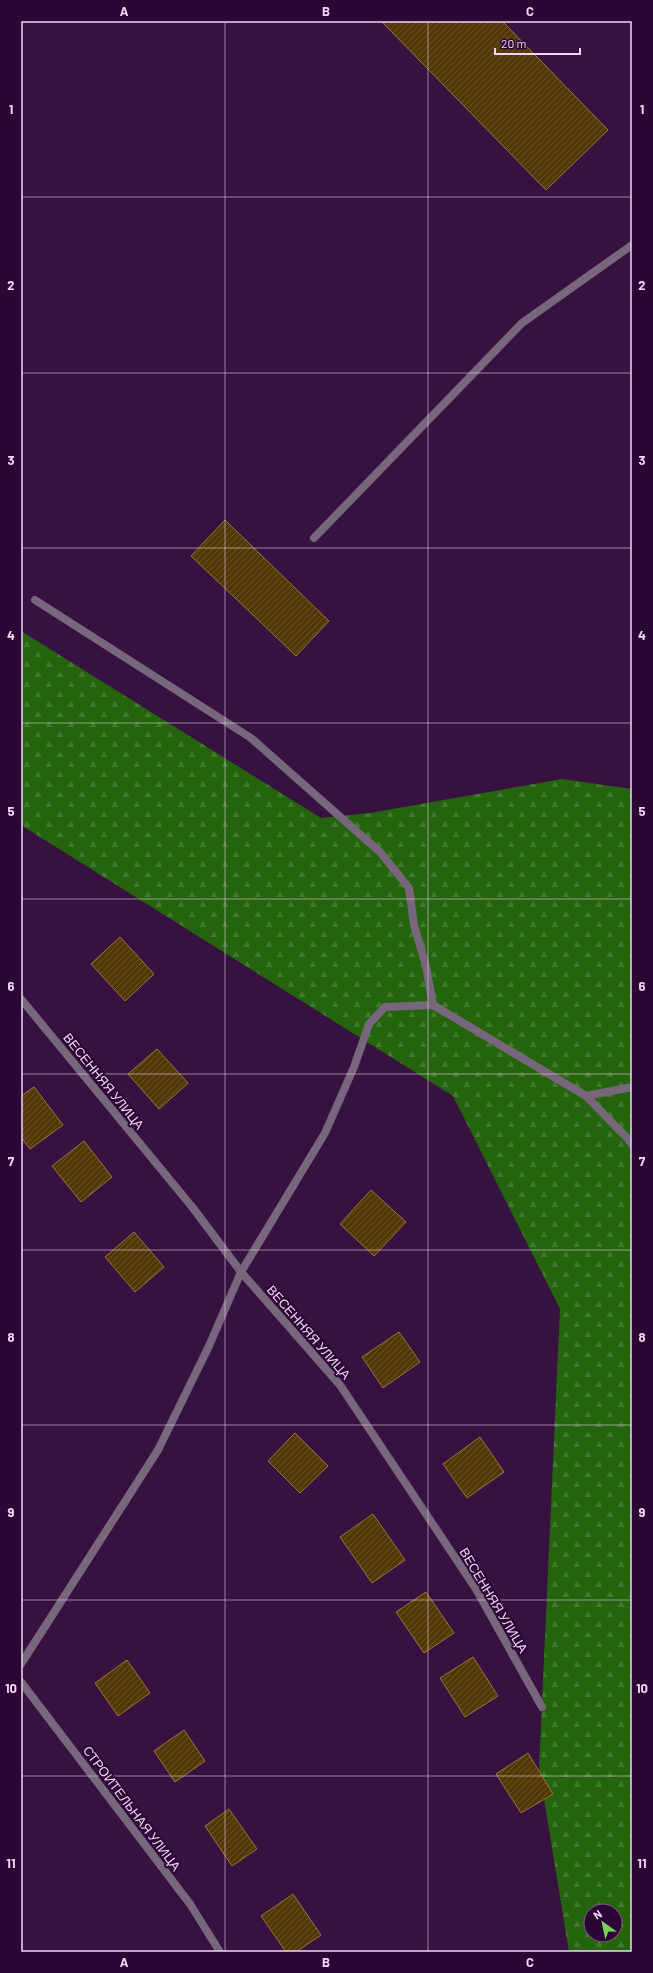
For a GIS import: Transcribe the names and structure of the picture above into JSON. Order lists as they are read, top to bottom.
{
  "streets": {
    "street": ["ВЕСЕННЯЯ УЛИЦА", "СТРОИТЕЛЬНАЯ УЛИЦА"]
  },
  "scale_bar": "20 m",
  "north": "top left",
  "grid": {
    "columns": ["A", "B", "C"],
    "rows": [
      "1",
      "2",
      "3",
      "4",
      "5",
      "6",
      "7",
      "8",
      "9",
      "10",
      "11"
    ]
  }
}
